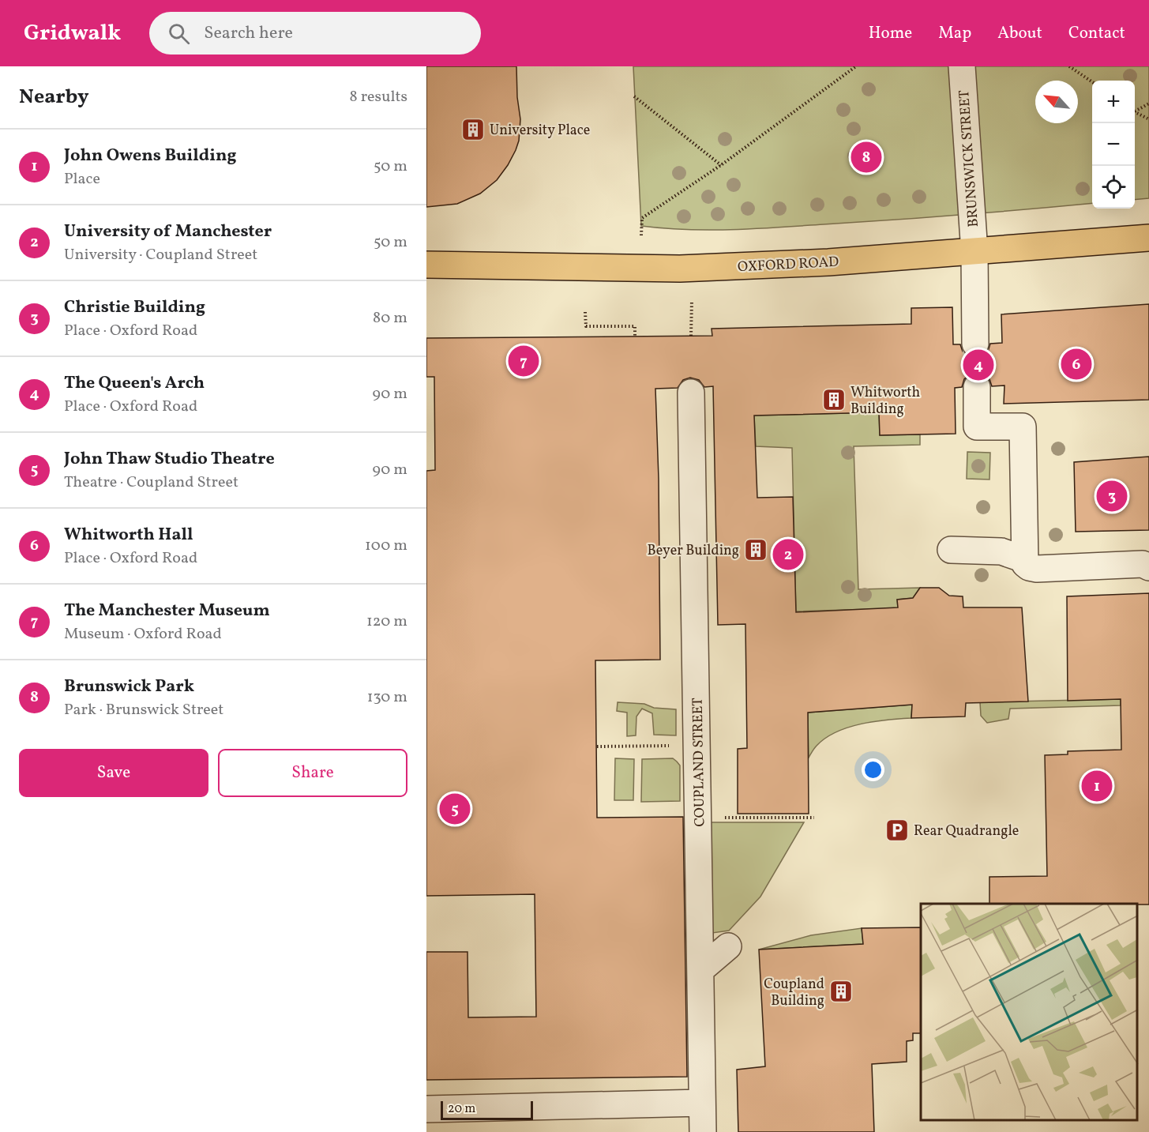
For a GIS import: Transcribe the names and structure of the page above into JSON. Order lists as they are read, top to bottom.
{
  "streets": {
    "main road": ["OXFORD ROAD"],
    "street": ["BRUNSWICK STREET", "COUPLAND STREET"]
  },
  "crossings": [
    ["BRUNSWICK STREET", "OXFORD ROAD"]
  ],
  "places": {
    "building": [
      "University Place",
      "Whitworth Building",
      "Beyer Building",
      "Coupland Building"
    ],
    "parking": ["Rear Quadrangle"]
  },
  "scale_bar": "20 m",
  "north": "top left",
  "page": {
    "header": "Gridwalk",
    "search": "Search here",
    "nav": [
      "Home",
      "Map",
      "About",
      "Contact"
    ],
    "heading": ["Nearby", "8 results"],
    "map_buttons": ["+", "−"],
    "list": [
      {
        "mark": "1",
        "name": "John Owens Building",
        "note": "Place",
        "value": "50 m"
      },
      {
        "mark": "2",
        "name": "University of Manchester",
        "note": "University · Coupland Street",
        "value": "50 m"
      },
      {
        "mark": "3",
        "name": "Christie Building",
        "note": "Place · Oxford Road",
        "value": "80 m"
      },
      {
        "mark": "4",
        "name": "The Queen's Arch",
        "note": "Place · Oxford Road",
        "value": "90 m"
      },
      {
        "mark": "5",
        "name": "John Thaw Studio Theatre",
        "note": "Theatre · Coupland Street",
        "value": "90 m"
      },
      {
        "mark": "6",
        "name": "Whitworth Hall",
        "note": "Place · Oxford Road",
        "value": "100 m"
      },
      {
        "mark": "7",
        "name": "The Manchester Museum",
        "note": "Museum · Oxford Road",
        "value": "120 m"
      },
      {
        "mark": "8",
        "name": "Brunswick Park",
        "note": "Park · Brunswick Street",
        "value": "130 m"
      }
    ],
    "pins": [
      "8",
      "7",
      "6",
      "4",
      "3",
      "2",
      "1",
      "5"
    ],
    "buttons": ["Save", "Share"],
    "scale": "20 m"
  }
}
